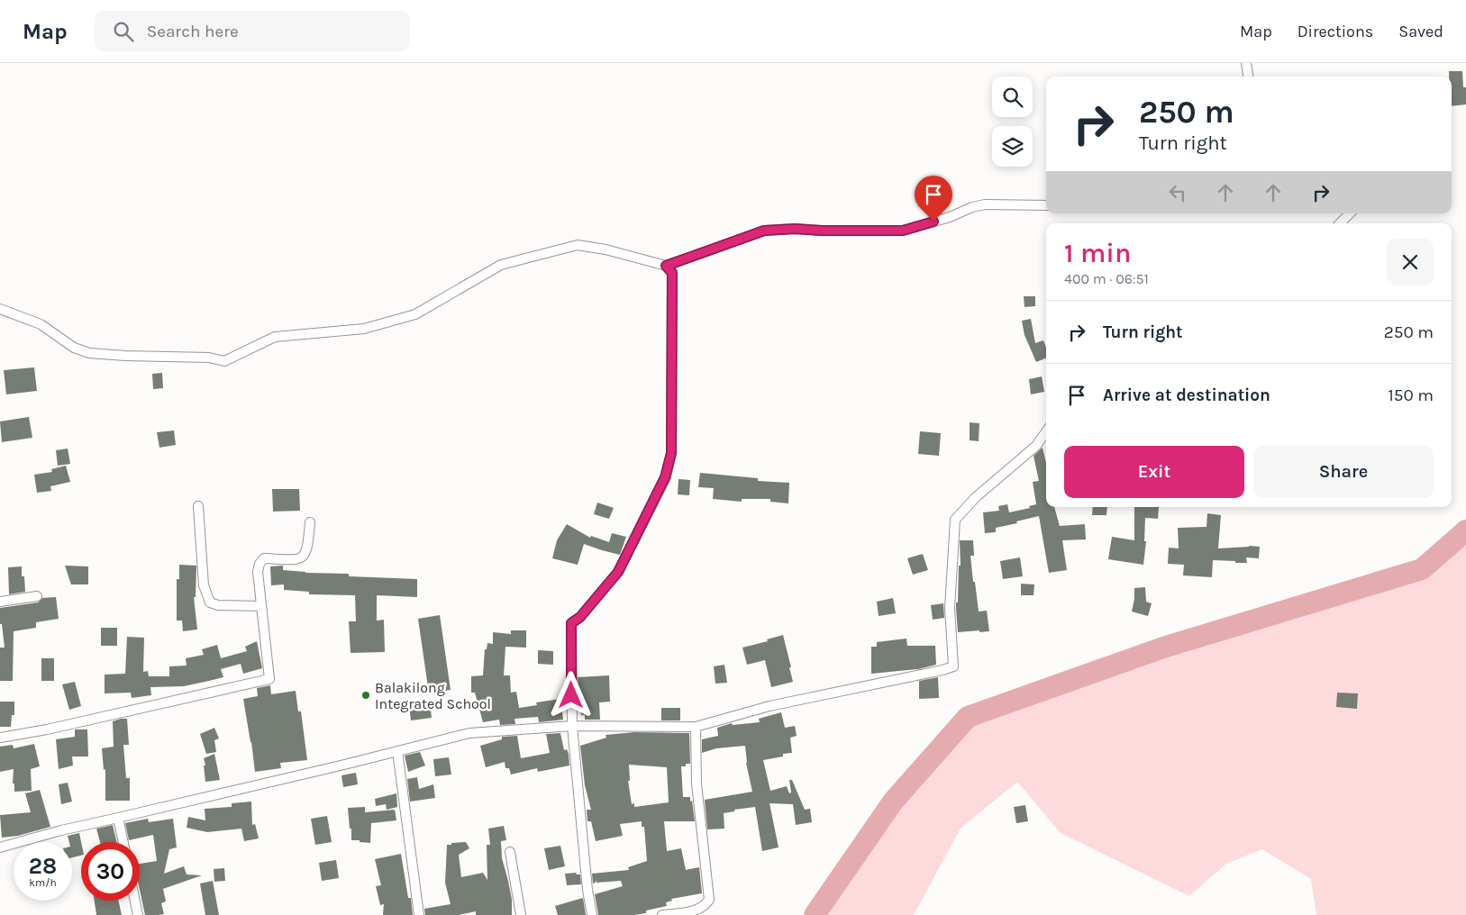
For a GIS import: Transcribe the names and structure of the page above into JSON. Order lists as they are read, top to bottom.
{
  "places": ["Balakilong Integrated School"],
  "page": {
    "header": "Map",
    "search": "Search here",
    "nav": ["Map", "Directions", "Saved"],
    "turn": ["250 m", "Turn right"],
    "heading": ["1 min", "400 m · 06:51"],
    "list": [
      {
        "name": "Turn right",
        "value": "250 m"
      },
      {
        "name": "Arrive at destination",
        "value": "150 m"
      }
    ],
    "buttons": ["Exit", "Share"],
    "speed": "28 km/h",
    "limit": "30"
  }
}
